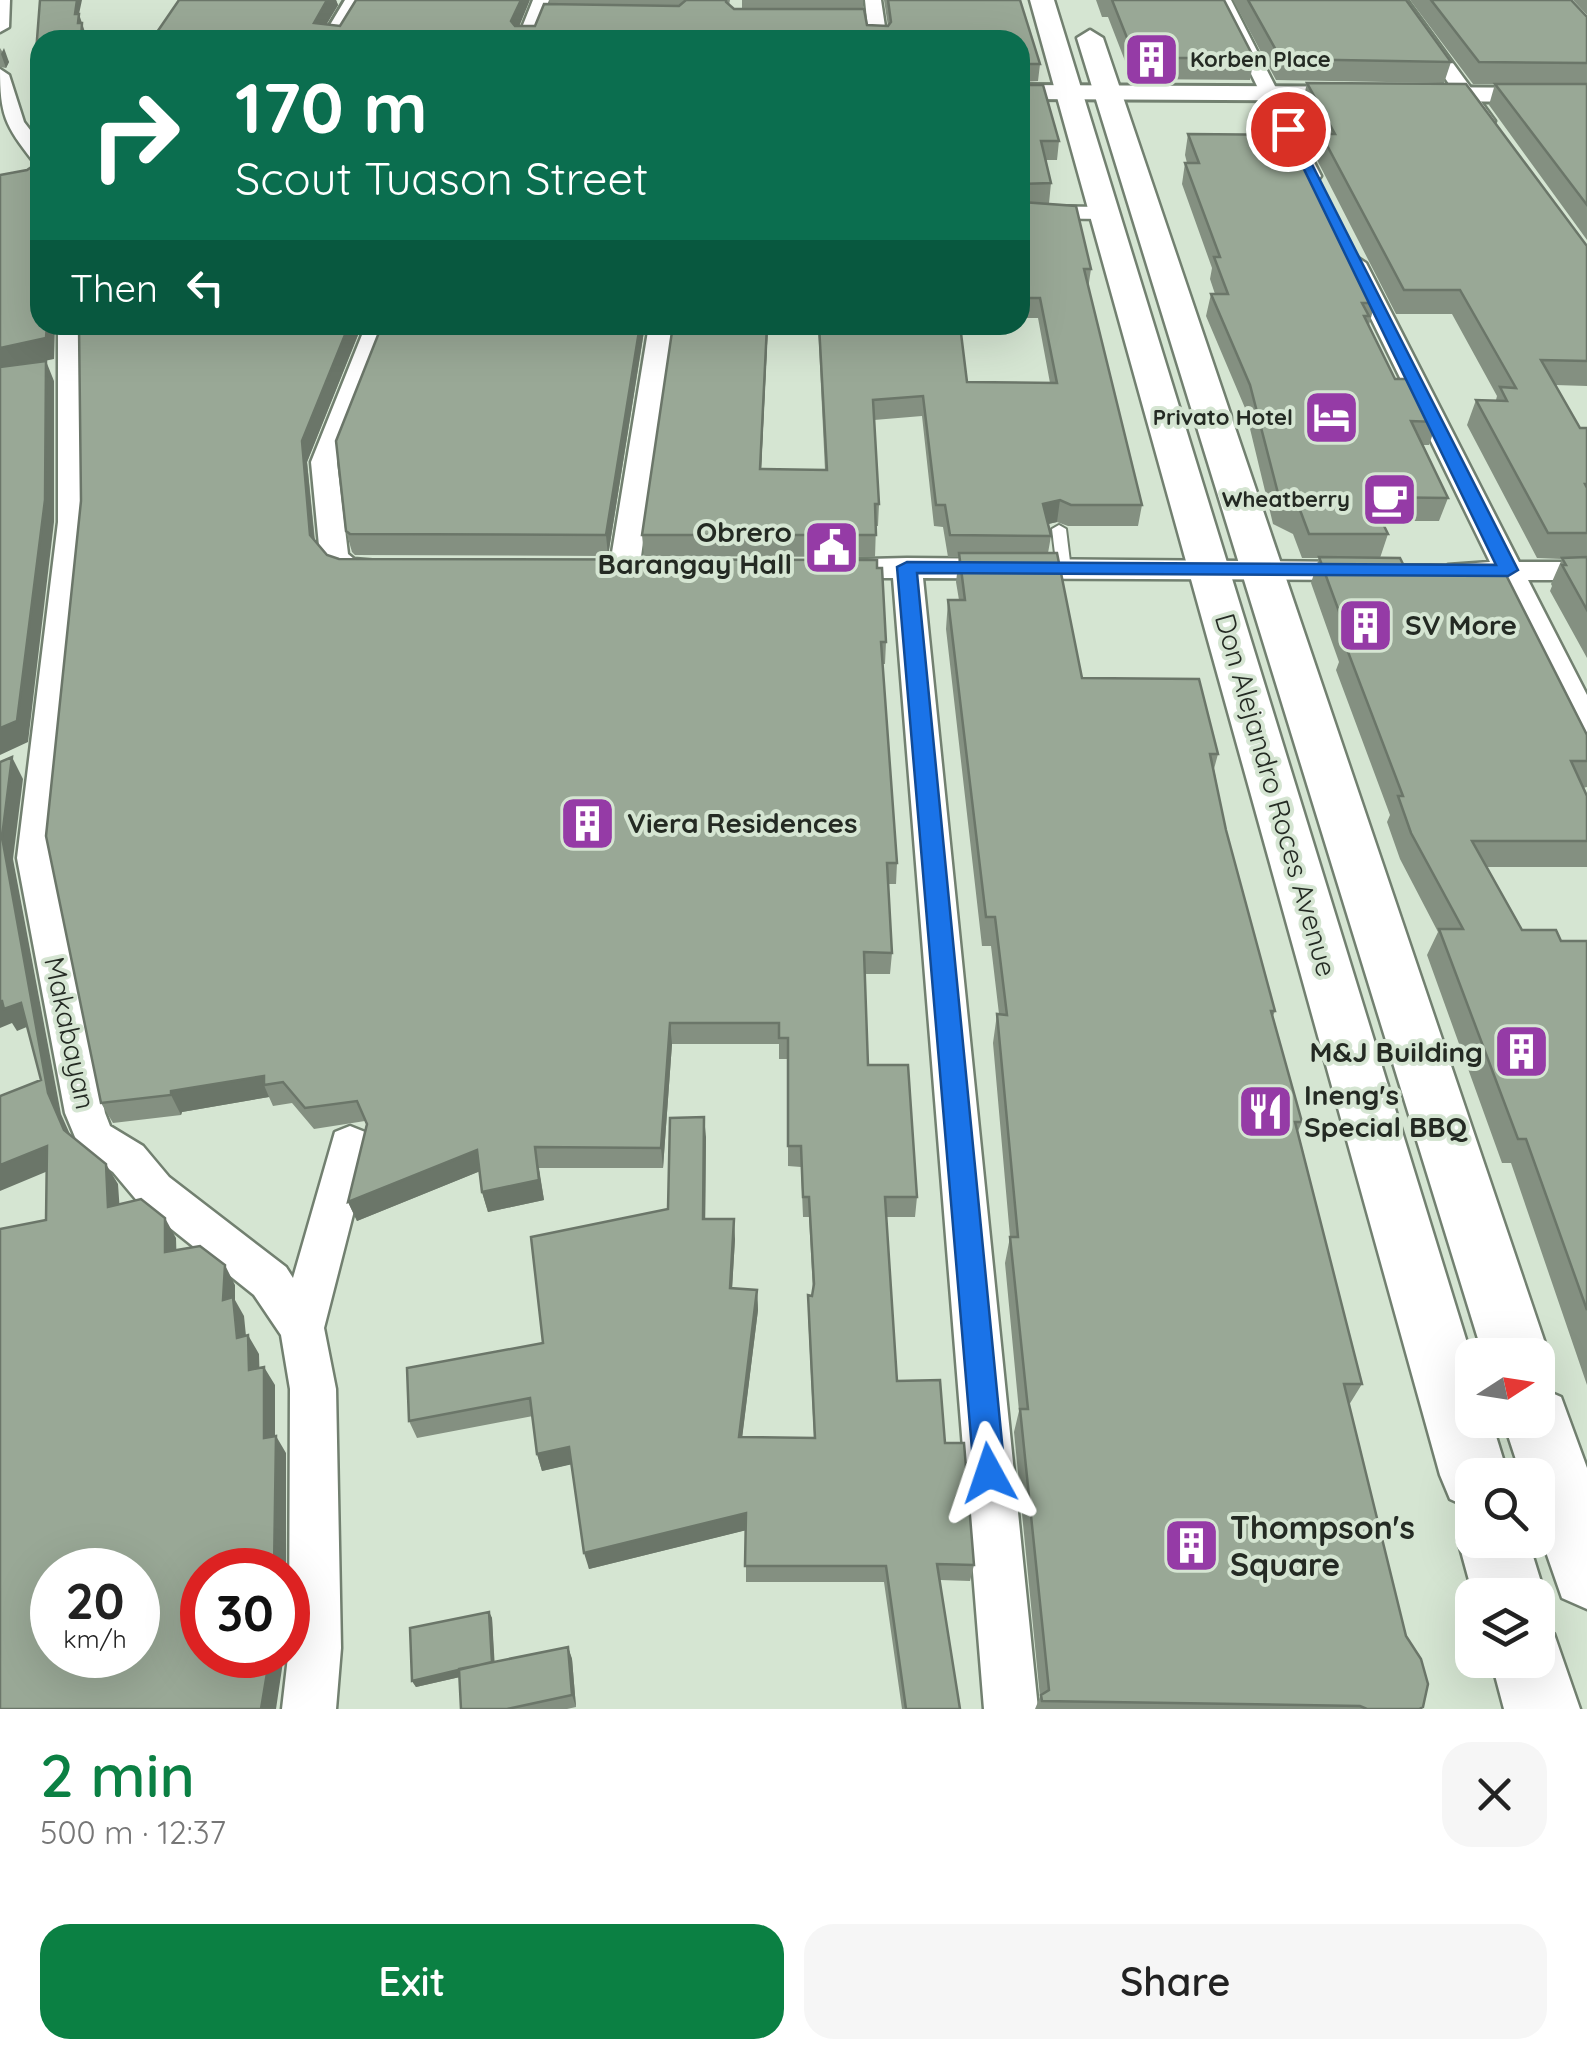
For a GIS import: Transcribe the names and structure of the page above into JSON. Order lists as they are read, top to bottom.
{
  "streets": {
    "main road": ["Don Alejandro Roces Avenue"],
    "street": ["Makabayan"]
  },
  "places": {
    "building": [
      "Korben Place",
      "SV More",
      "Viera Residences",
      "M&J Building",
      "Thompson's Square"
    ],
    "hotel": ["Privato Hotel"],
    "cafe": ["Wheatberry"],
    "public building": ["Obrero Barangay Hall"],
    "restaurant": ["Ineng's Special BBQ"]
  },
  "north": "right",
  "page": {
    "turn": ["170 m", "Scout Tuason Street"],
    "then": "Then",
    "speed": "20 km/h",
    "limit": "30",
    "heading": ["2 min", "500 m · 12:37"],
    "buttons": ["Exit", "Share"]
  }
}
